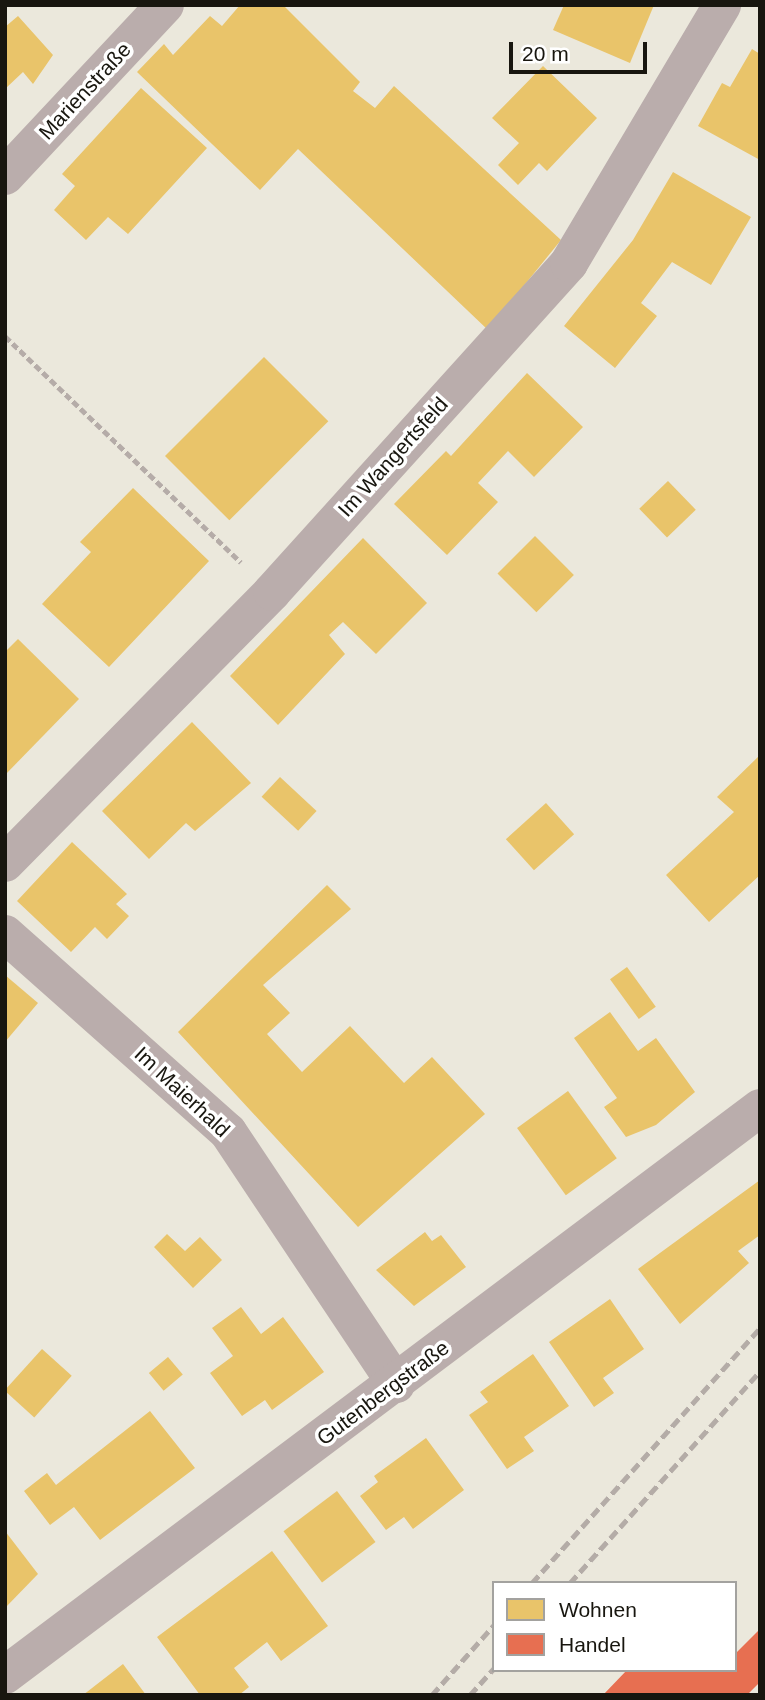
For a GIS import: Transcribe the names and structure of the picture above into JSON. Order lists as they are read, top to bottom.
{
  "streets": {
    "street": [
      "Marienstraße",
      "Im Wangertsfeld",
      "Im Maierhald",
      "Gutenbergstraße"
    ]
  },
  "crossings": [
    ["Im Maierhald", "Gutenbergstraße"]
  ],
  "legend": ["Wohnen", "Handel"],
  "scale_bar": "20 m"
}
